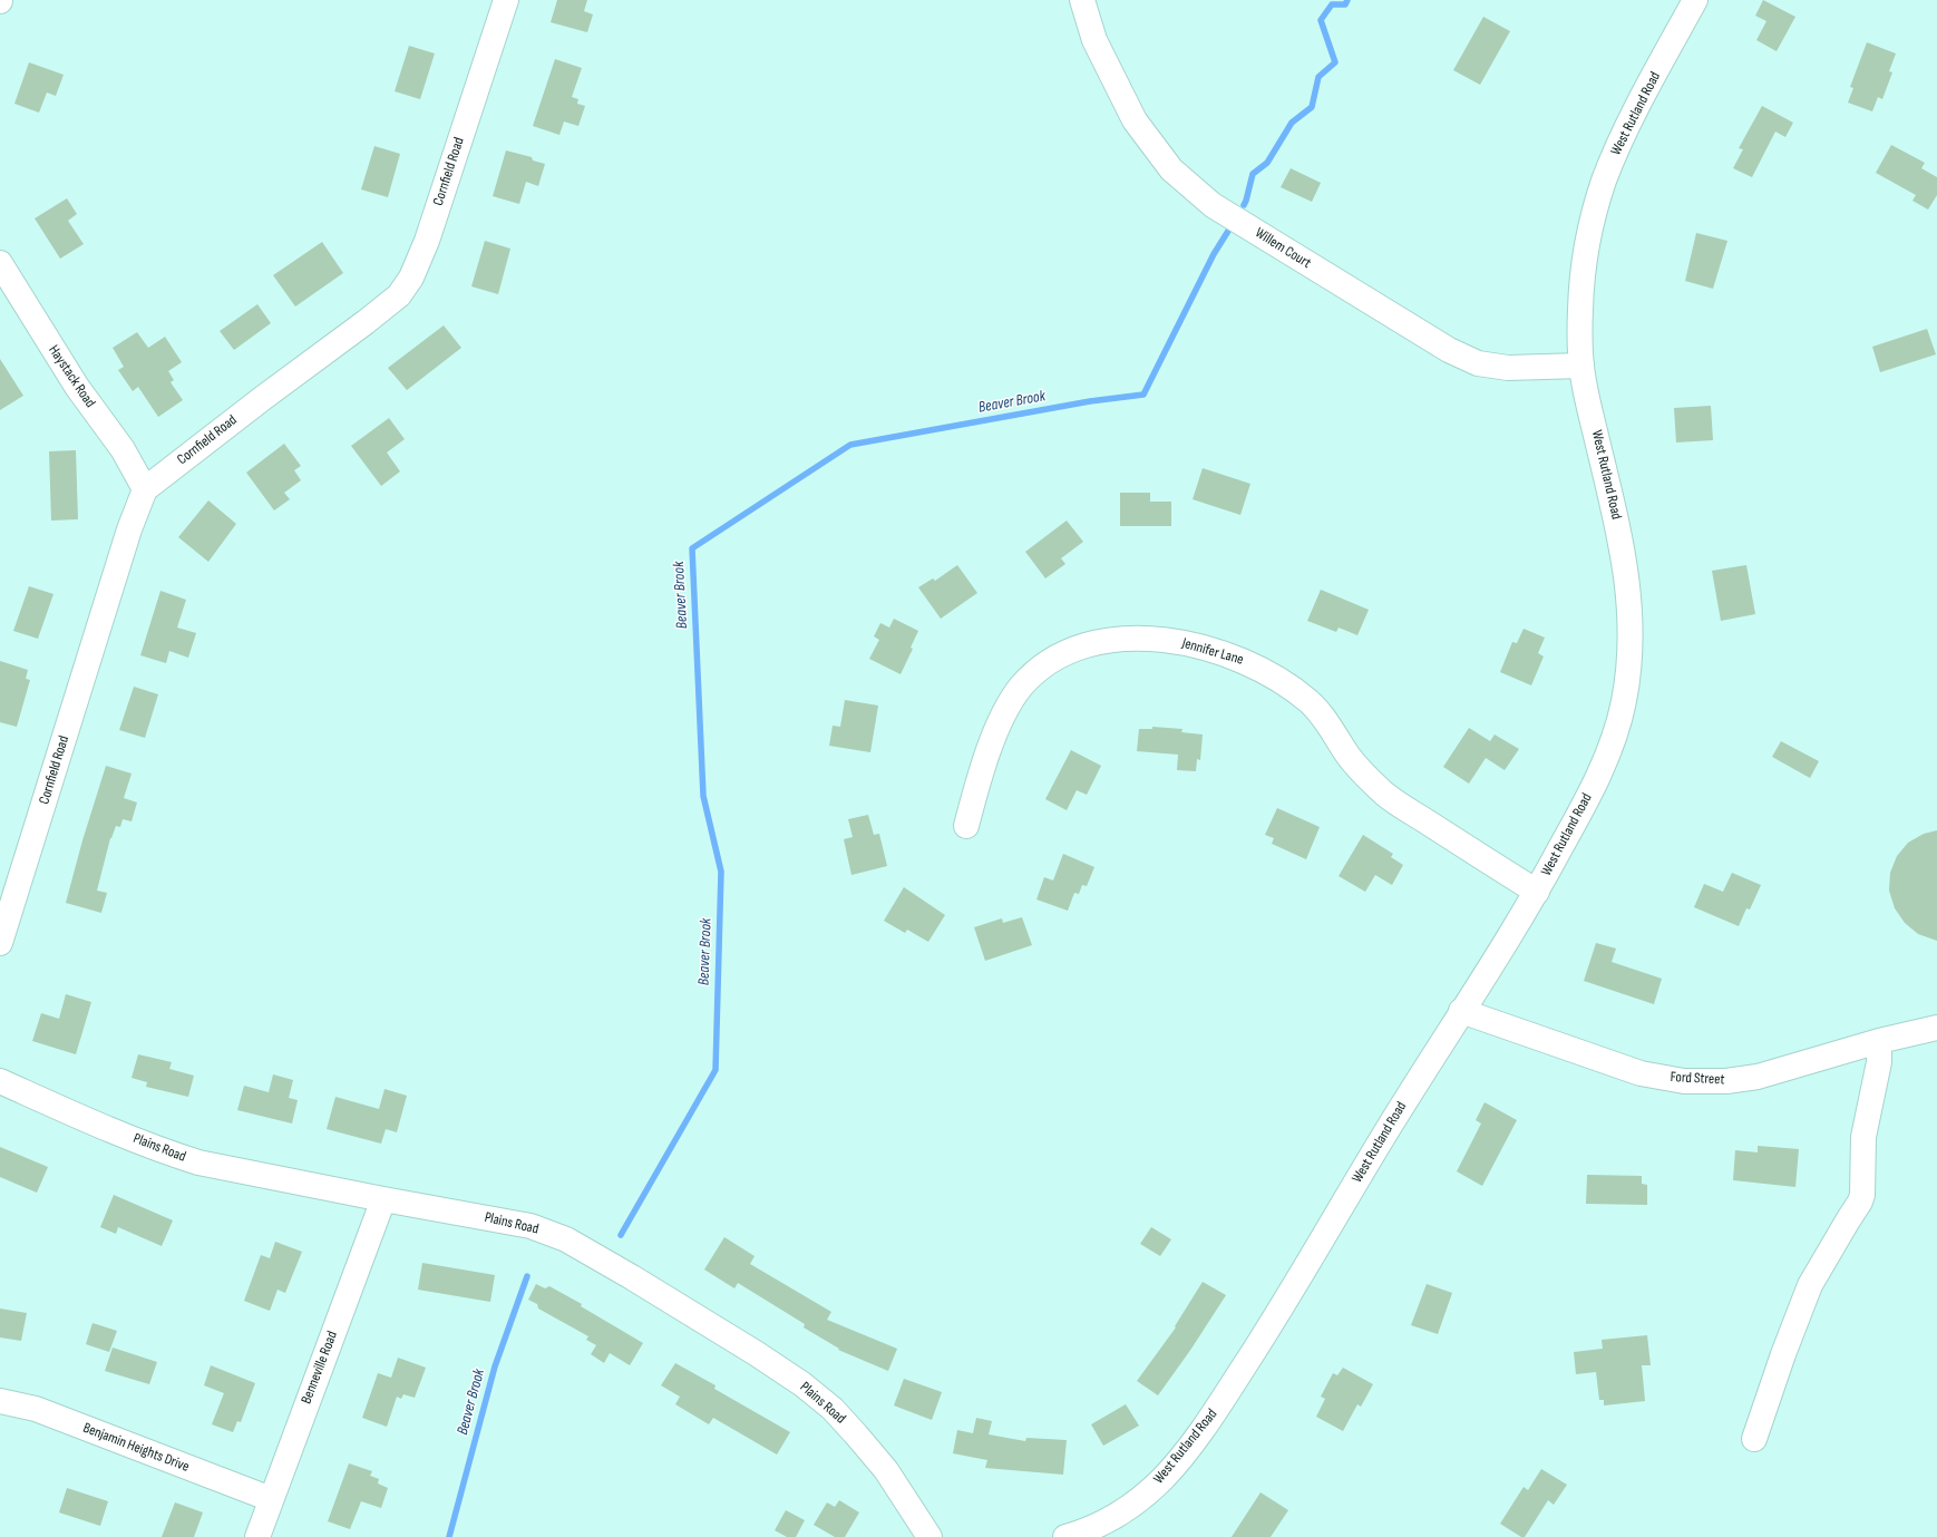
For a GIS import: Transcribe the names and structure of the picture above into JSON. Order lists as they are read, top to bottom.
{
  "streets": {
    "street": [
      "West Rutland Road",
      "Cornfield Road",
      "Willem Court",
      "Haystack Road",
      "Jennifer Lane",
      "Ford Street",
      "Plains Road",
      "Benneville Road",
      "Benjamin Heights Drive"
    ]
  },
  "crossings": [
    ["West Rutland Road", "Willem Court"],
    ["West Rutland Road", "Jennifer Lane"],
    ["West Rutland Road", "Ford Street"],
    ["Cornfield Road", "Haystack Road"],
    ["Plains Road", "Benneville Road"],
    ["Benneville Road", "Benjamin Heights Drive"]
  ],
  "water": ["Beaver Brook"]
}
